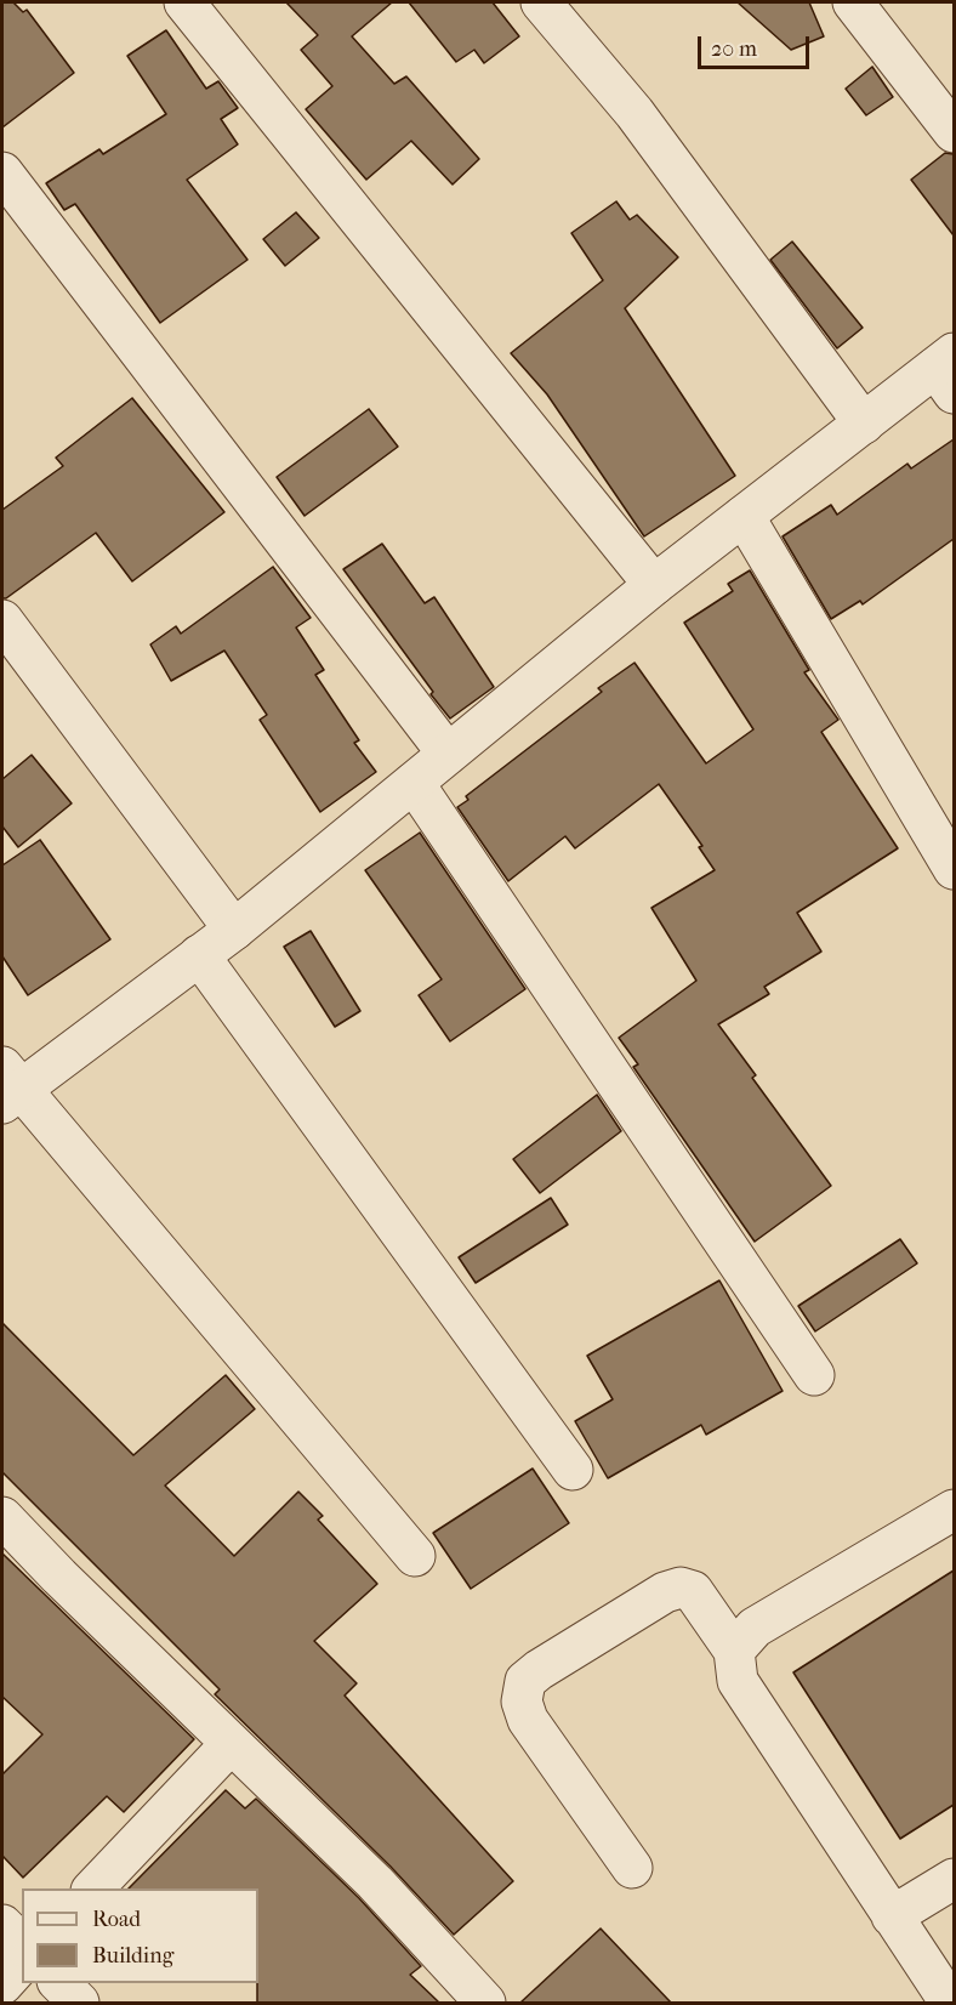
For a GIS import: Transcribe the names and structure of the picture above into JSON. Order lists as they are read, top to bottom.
{
  "legend": ["Road", "Building"],
  "scale_bar": "20 m"
}
